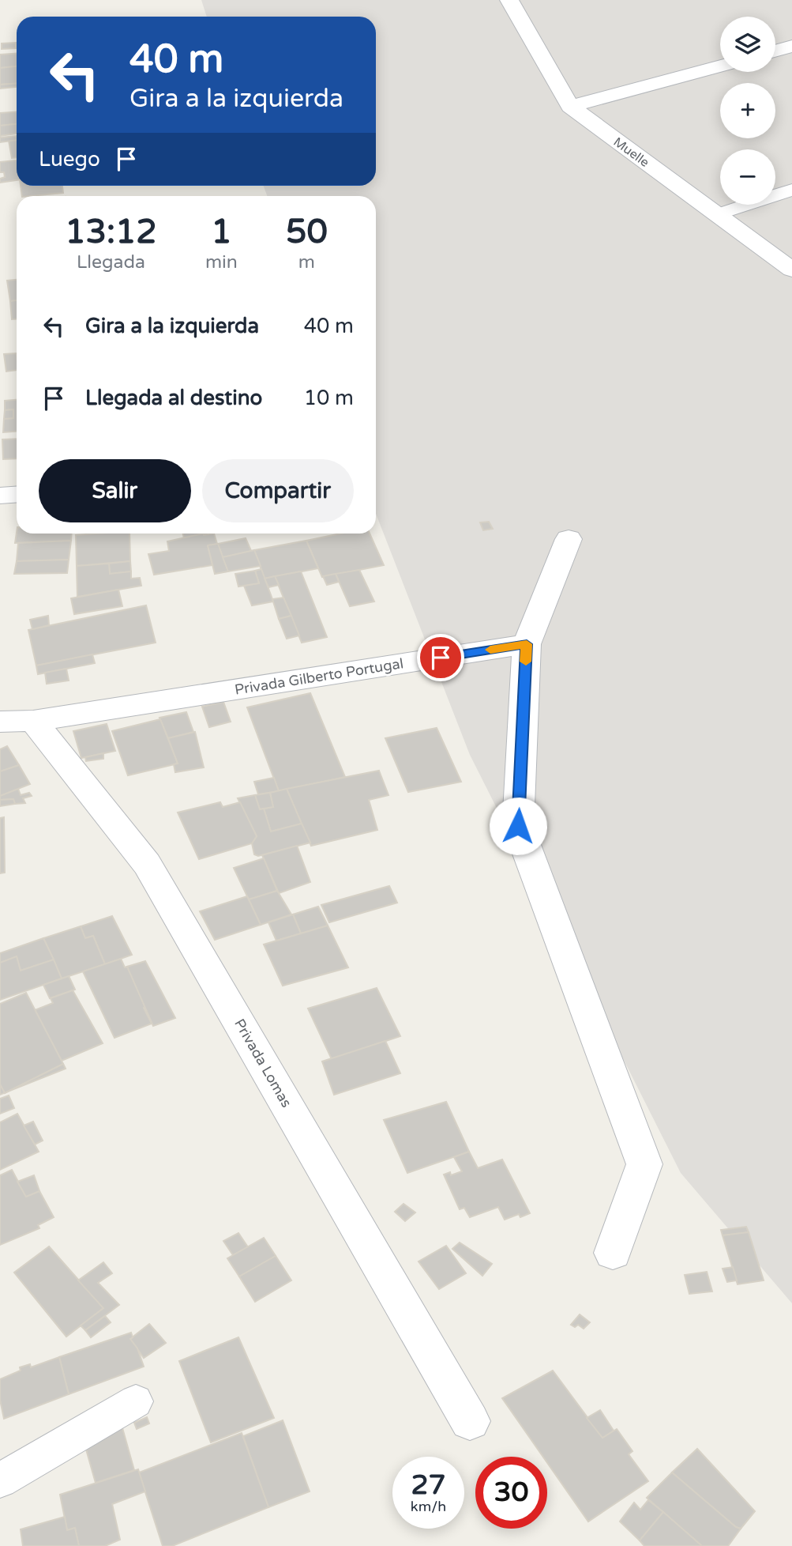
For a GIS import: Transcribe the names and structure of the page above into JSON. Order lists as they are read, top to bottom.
{
  "streets": {
    "street": ["Muelle", "Privada Gilberto Portugal", "Privada Lomas"]
  },
  "crossings": [
    ["Privada Gilberto Portugal", "Privada Lomas"]
  ],
  "page": {
    "map_buttons": ["+", "−"],
    "turn": ["40 m", "Gira a la izquierda"],
    "then": "Luego",
    "eta": [
      "13:12",
      "Llegada",
      "1",
      "min",
      "50",
      "m"
    ],
    "list": [
      {
        "name": "Gira a la izquierda",
        "value": "40 m"
      },
      {
        "name": "Llegada al destino",
        "value": "10 m"
      }
    ],
    "buttons": ["Salir", "Compartir"],
    "speed": "27 km/h",
    "limit": "30"
  }
}
